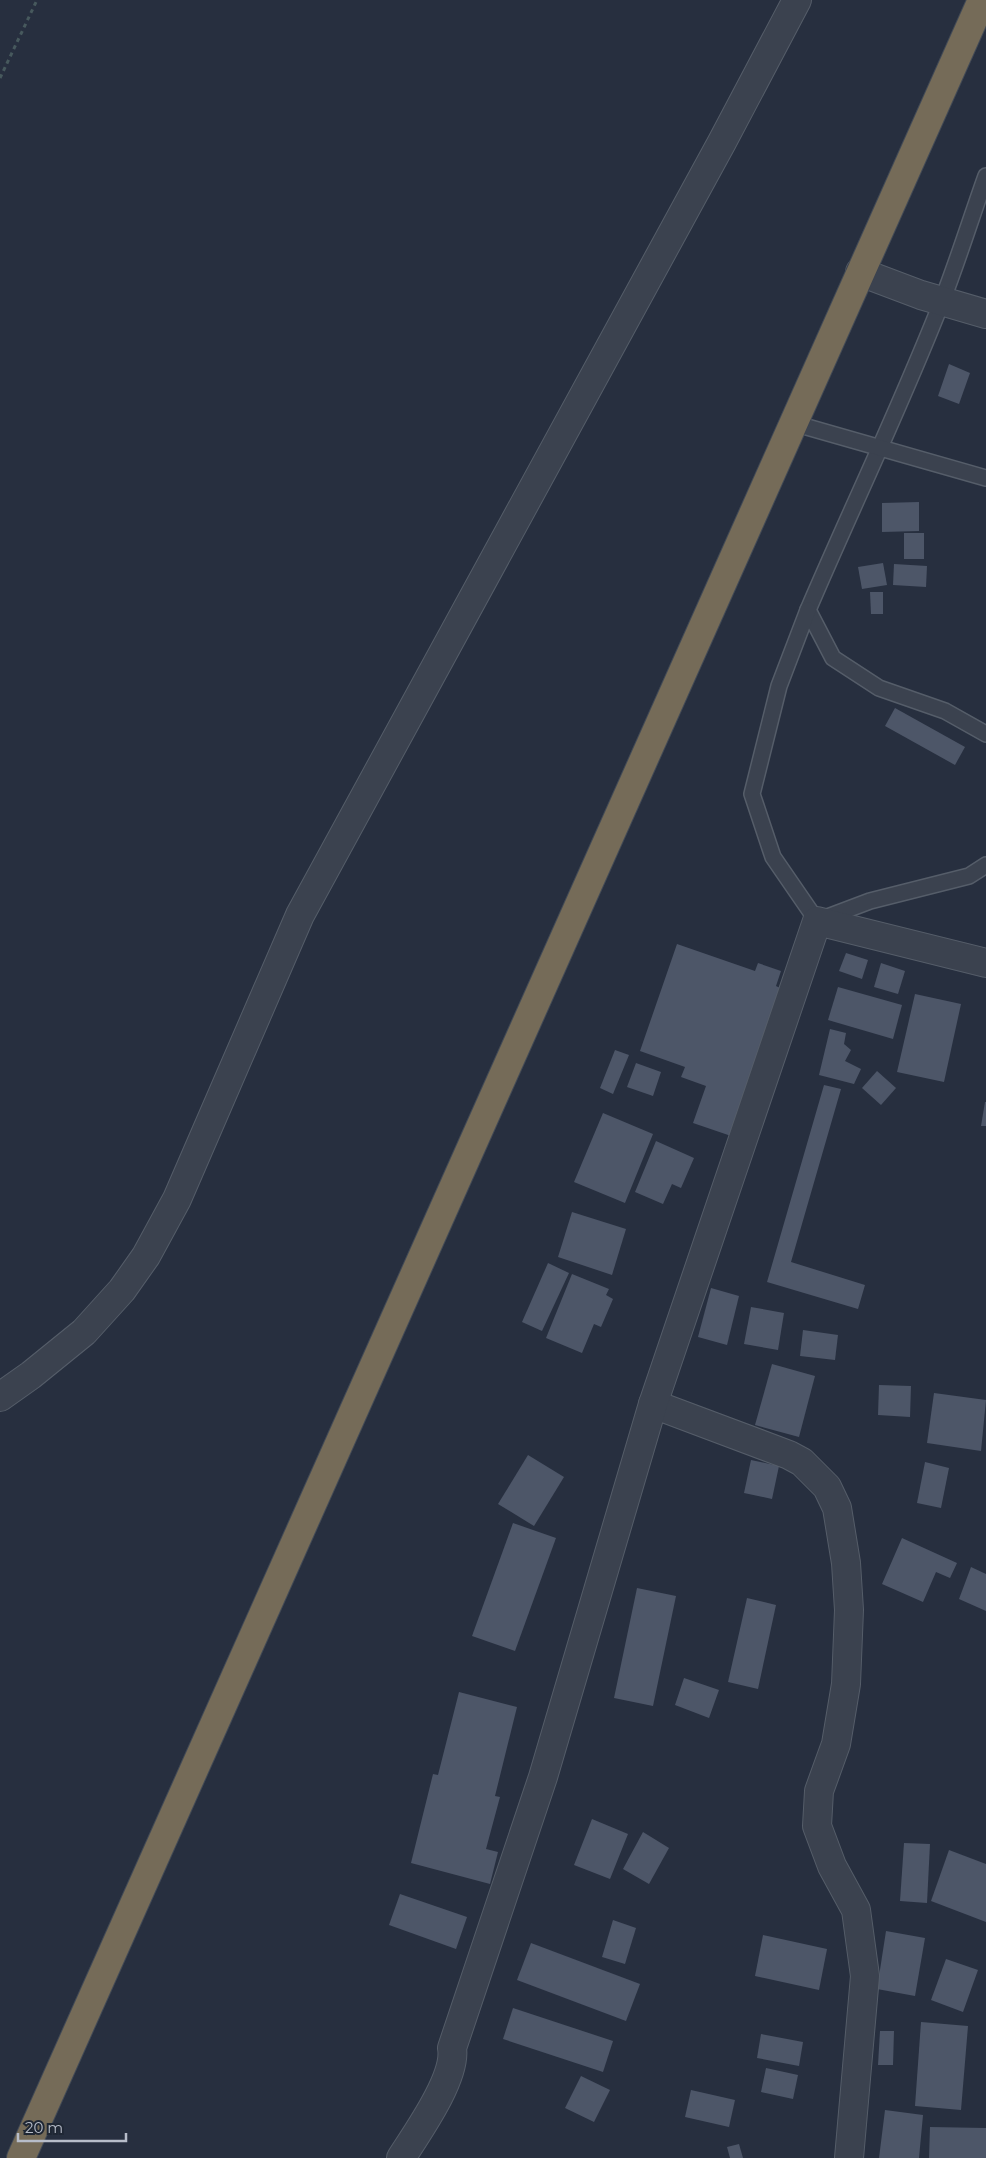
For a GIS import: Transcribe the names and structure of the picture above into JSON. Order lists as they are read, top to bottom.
{
  "scale_bar": "20 m"
}
